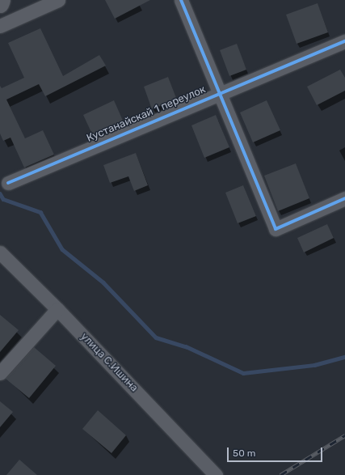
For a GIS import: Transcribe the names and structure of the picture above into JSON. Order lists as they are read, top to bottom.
{
  "streets": {
    "street": ["Кустанайскай 1 переулок", "улица С.Ишина"]
  },
  "scale_bar": "50 m"
}
